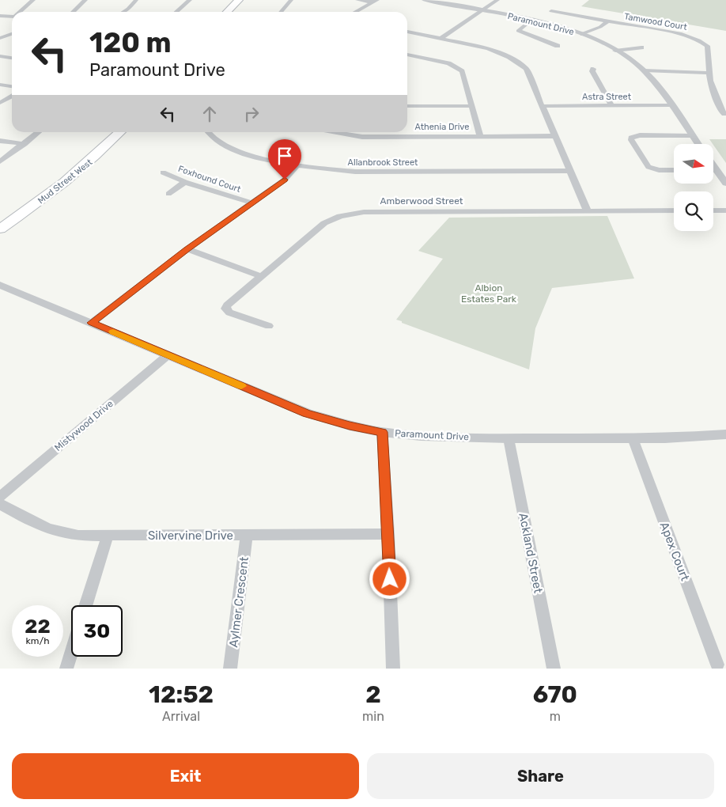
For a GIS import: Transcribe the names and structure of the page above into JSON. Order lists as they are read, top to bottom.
{
  "streets": {
    "main road": ["Mud Street West"],
    "street": [
      "Tamwood Court",
      "Paramount Drive",
      "Astra Street",
      "Athenia Drive",
      "Allanbrook Street",
      "Foxhound Court",
      "Amberwood Street",
      "Mistywood Drive",
      "Silvervine Drive",
      "Apex Court",
      "Ackland Street",
      "Aylmer Crescent"
    ]
  },
  "crossings": [
    ["Paramount Drive", "Astra Street"],
    ["Paramount Drive", "Mistywood Drive"],
    ["Paramount Drive", "Apex Court"],
    ["Paramount Drive", "Ackland Street"],
    ["Silvervine Drive", "Aylmer Crescent"]
  ],
  "parks": ["Albion Estates Park"],
  "north": "right",
  "page": {
    "turn": ["120 m", "Paramount Drive"],
    "speed": "22 km/h",
    "limit": "30",
    "eta": [
      "12:52",
      "Arrival",
      "2",
      "min",
      "670",
      "m"
    ],
    "buttons": ["Exit", "Share"]
  }
}
